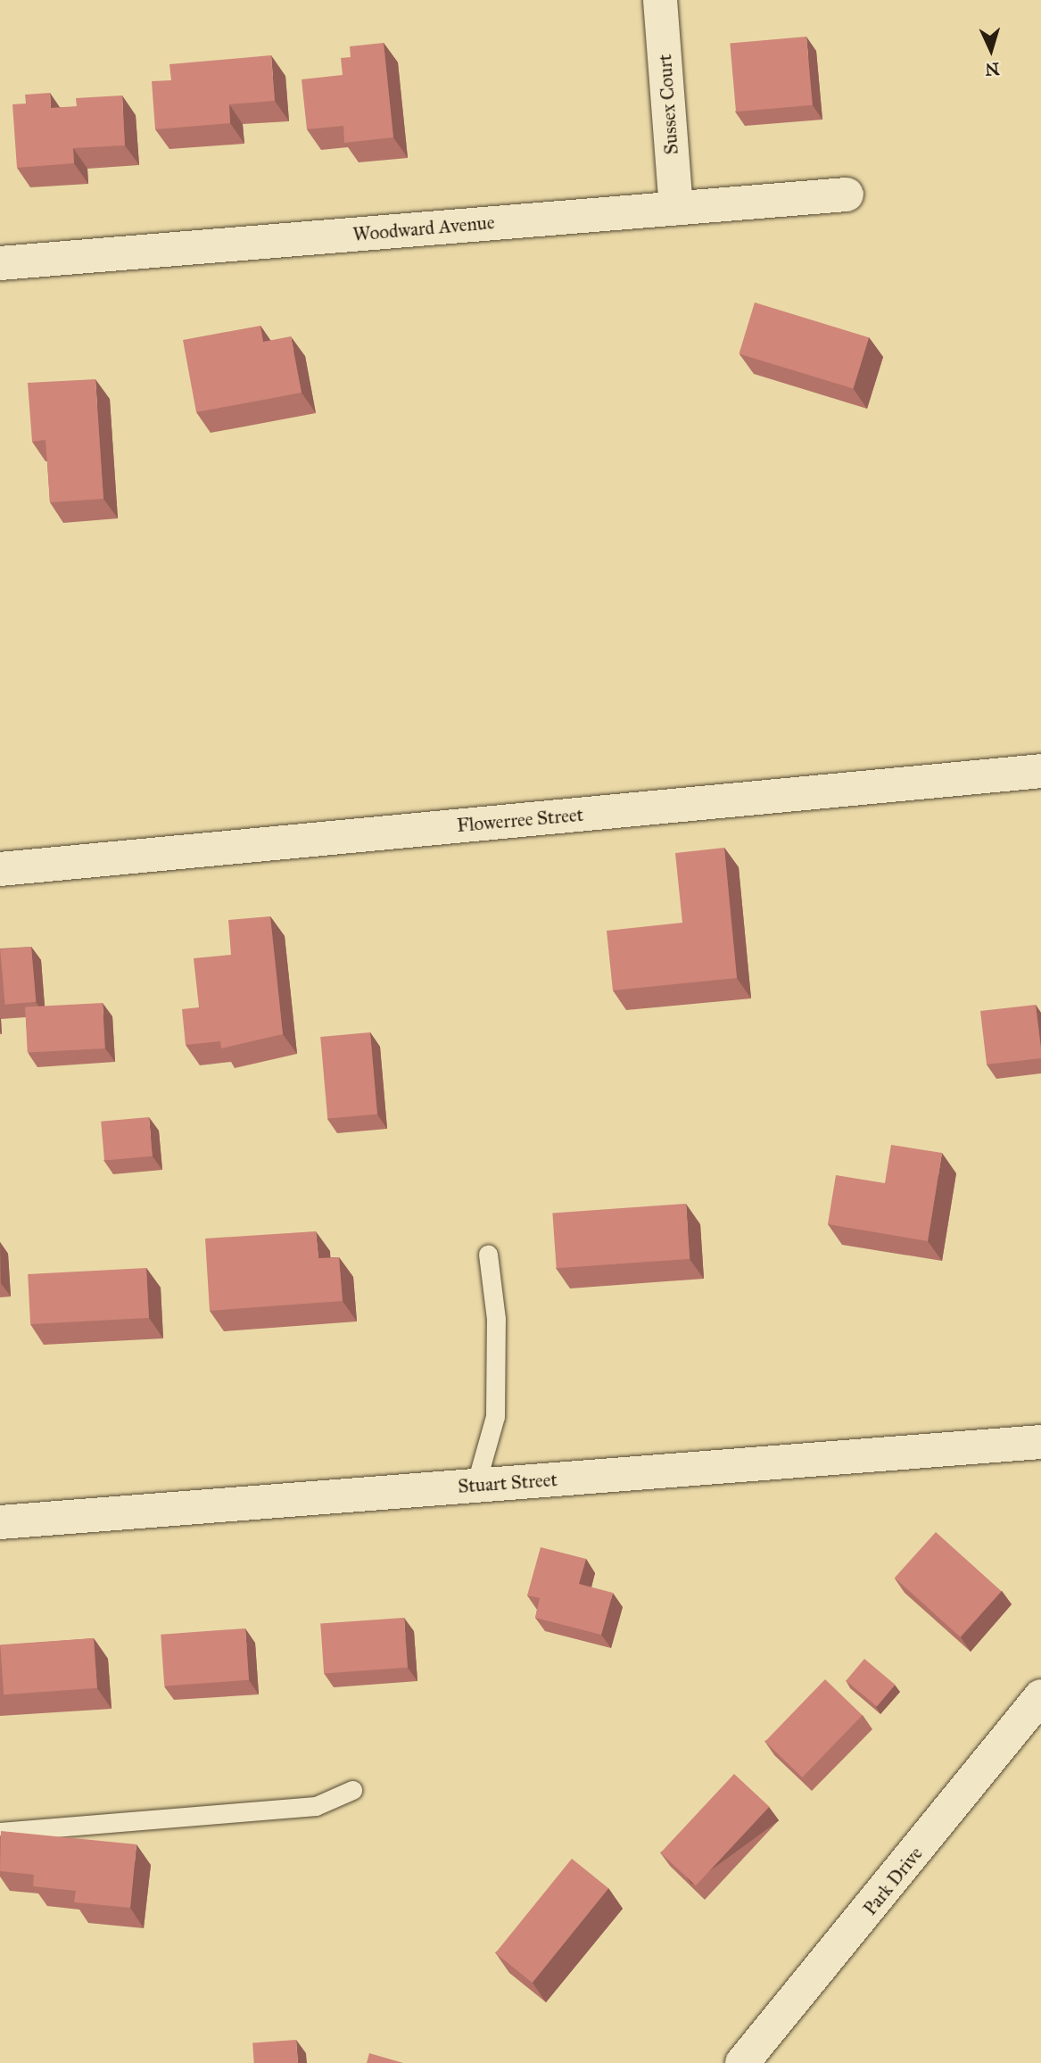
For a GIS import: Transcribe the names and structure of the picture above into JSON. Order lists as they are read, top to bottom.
{
  "streets": {
    "street": [
      "Sussex Court",
      "Woodward Avenue",
      "Flowerree Street",
      "Stuart Street",
      "Park Drive"
    ]
  },
  "crossings": [
    ["Sussex Court", "Woodward Avenue"]
  ],
  "north": "bottom"
}
